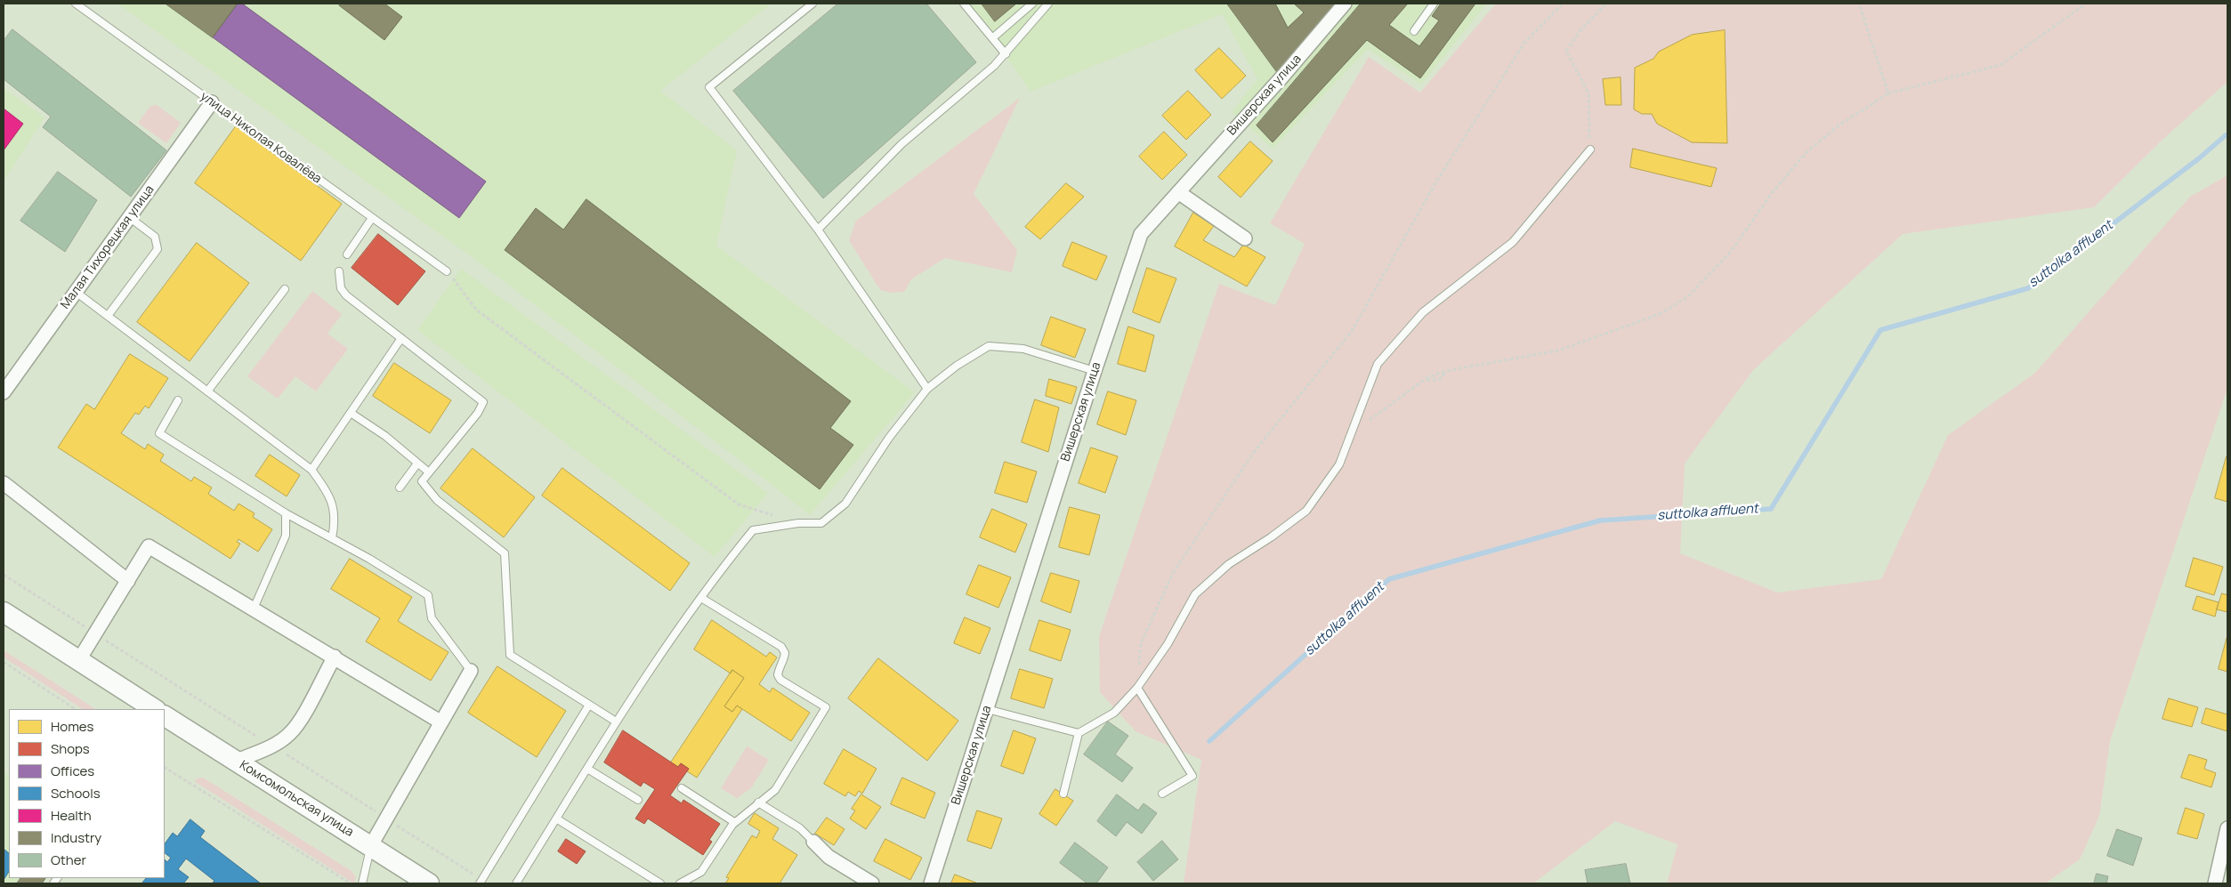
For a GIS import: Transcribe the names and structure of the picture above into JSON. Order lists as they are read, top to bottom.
{
  "streets": {
    "main road": ["Комсомольская улица"],
    "street": ["Вишерская улица", "Малая Тихорецкая улица"],
    "lane": ["улица Николая Ковалёва"]
  },
  "crossings": [
    ["улица Николая Ковалёва", "Малая Тихорецкая улица"]
  ],
  "water": ["suttolka affluent"],
  "legend": [
    "Homes",
    "Shops",
    "Offices",
    "Schools",
    "Health",
    "Industry",
    "Other"
  ]
}
